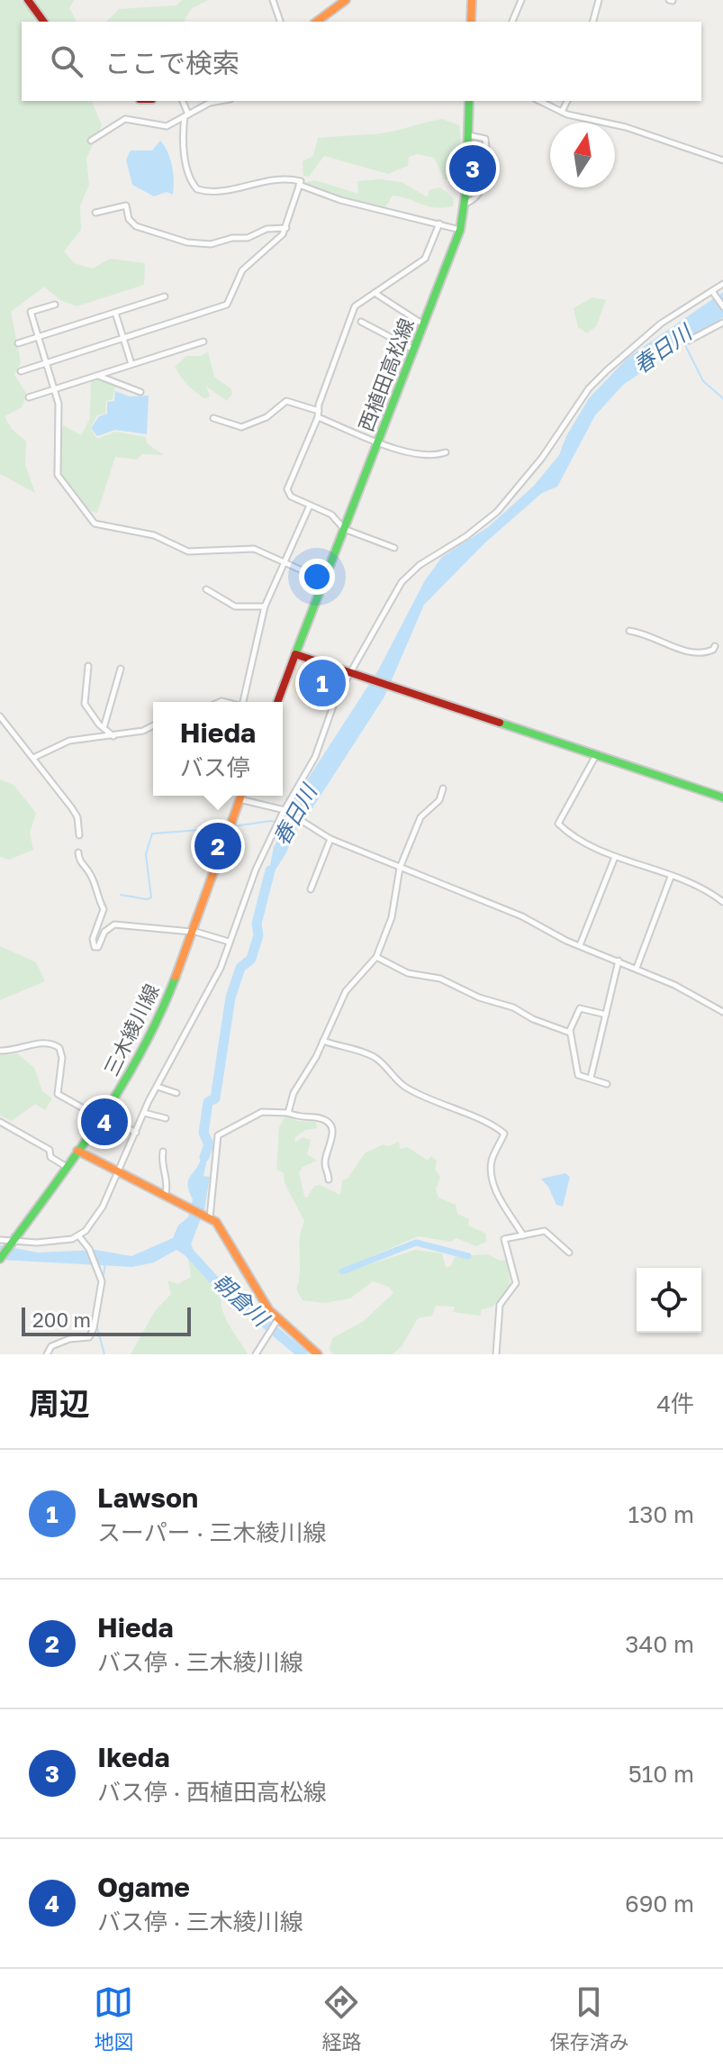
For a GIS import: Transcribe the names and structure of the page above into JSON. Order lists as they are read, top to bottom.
{
  "streets": {
    "main road": ["西植田高松線", "三木綾川線"]
  },
  "water": ["春日川", "朝倉川"],
  "scale_bar": "200 m",
  "north": "top",
  "page": {
    "search": "ここで検索",
    "pins": [
      "3",
      "1",
      "2",
      "4"
    ],
    "popup": ["Hieda", "バス停"],
    "scale": "200 m",
    "heading": ["周辺", "4件"],
    "list": [
      {
        "mark": "1",
        "name": "Lawson",
        "note": "スーパー · 三木綾川線",
        "value": "130 m"
      },
      {
        "mark": "2",
        "name": "Hieda",
        "note": "バス停 · 三木綾川線",
        "value": "340 m"
      },
      {
        "mark": "3",
        "name": "Ikeda",
        "note": "バス停 · 西植田高松線",
        "value": "510 m"
      },
      {
        "mark": "4",
        "name": "Ogame",
        "note": "バス停 · 三木綾川線",
        "value": "690 m"
      }
    ],
    "nav": ["地図", "経路", "保存済み"]
  }
}
